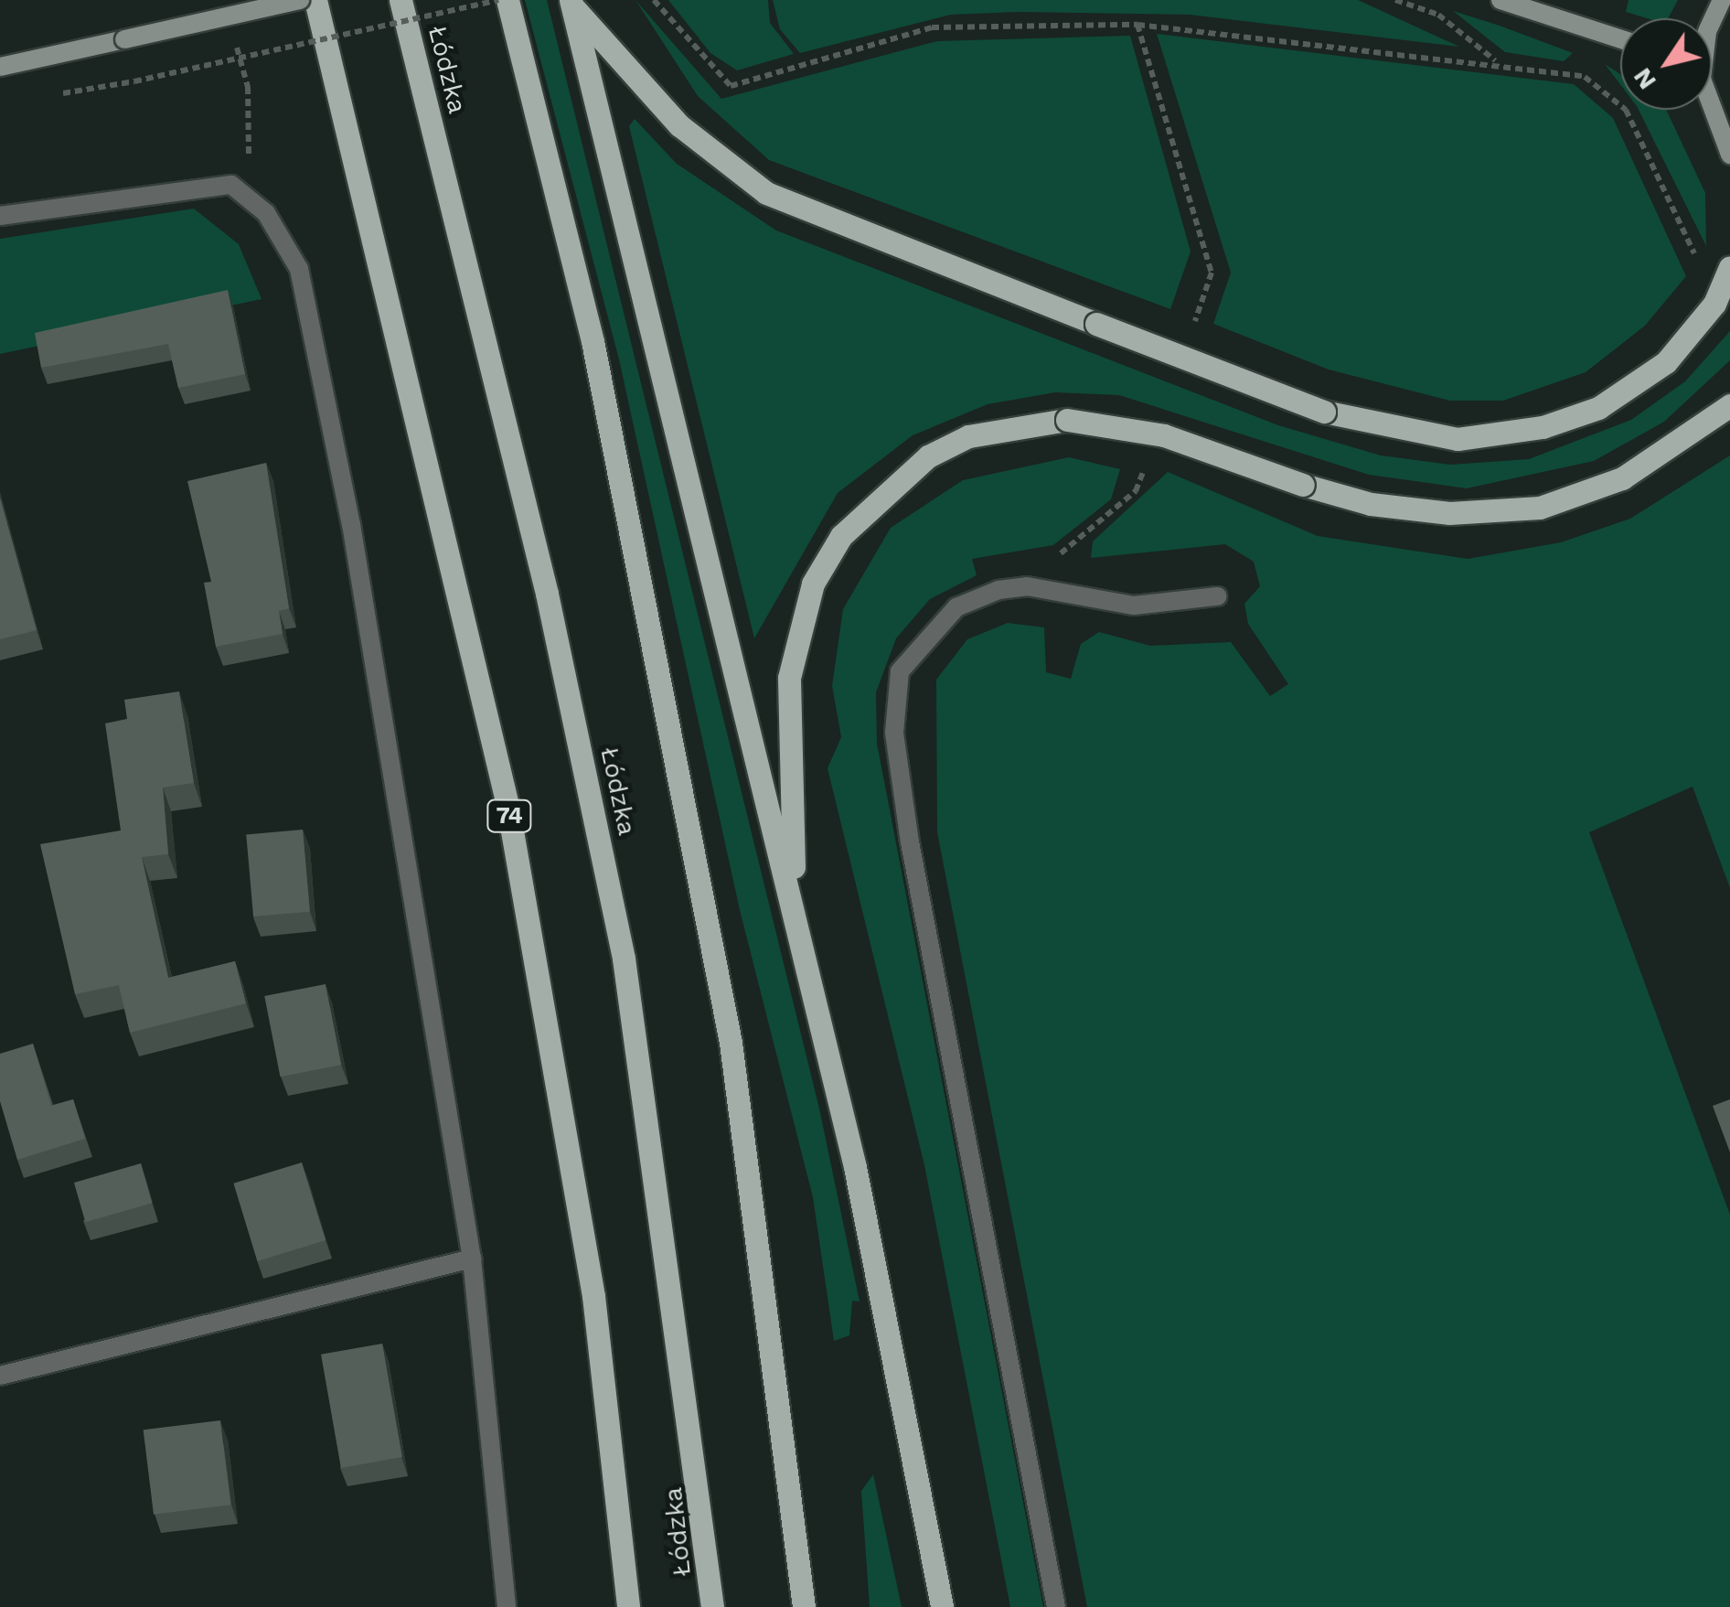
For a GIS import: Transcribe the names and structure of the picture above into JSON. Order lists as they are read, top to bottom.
{
  "streets": {
    "main road": ["Łódzka", "74"]
  },
  "north": "bottom left"
}
